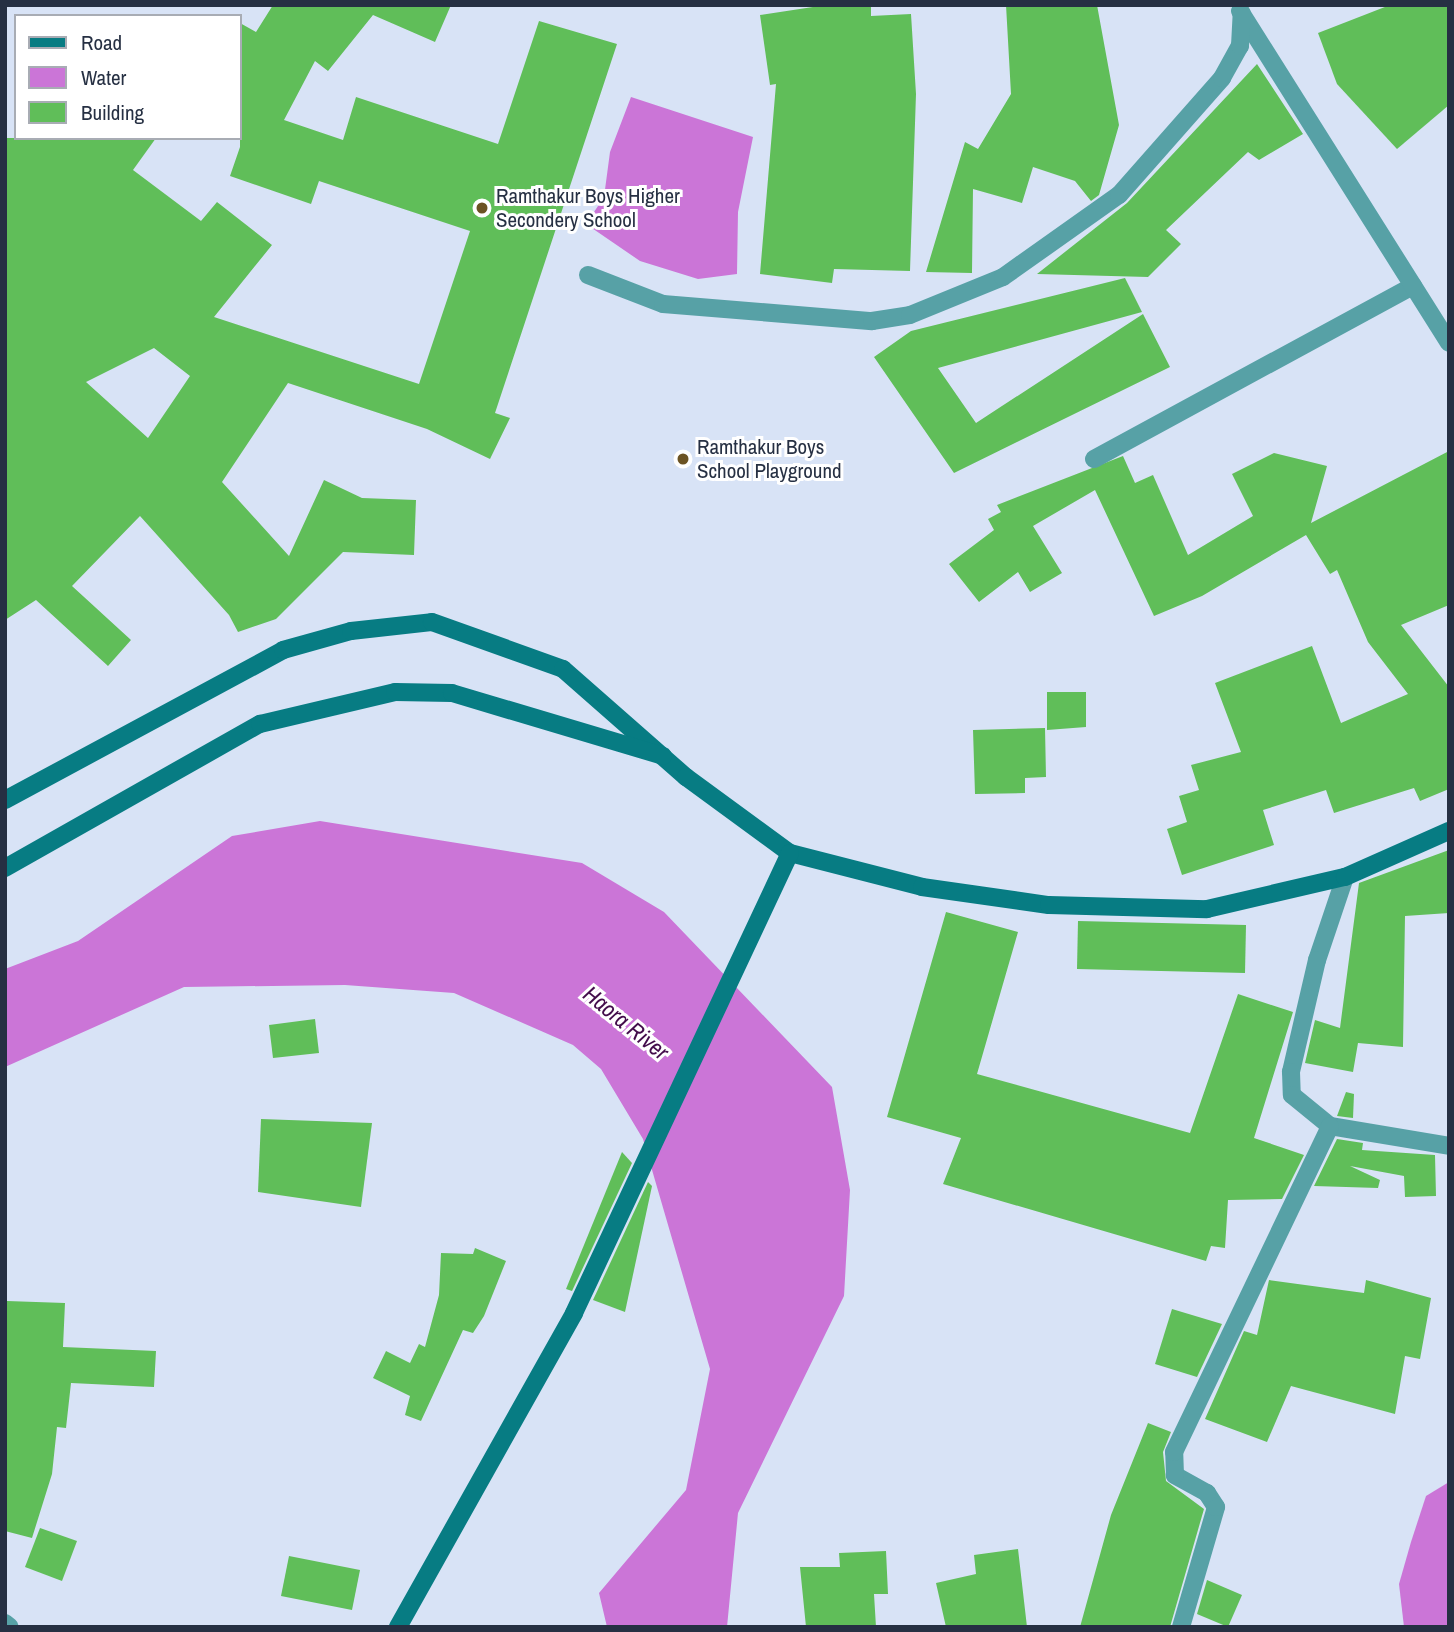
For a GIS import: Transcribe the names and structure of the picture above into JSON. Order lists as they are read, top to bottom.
{
  "water": ["Haora River"],
  "places": ["Ramthakur Boys Higher Secondery School", "Ramthakur Boys School Playground"],
  "legend": ["Road", "Water", "Building"]
}
